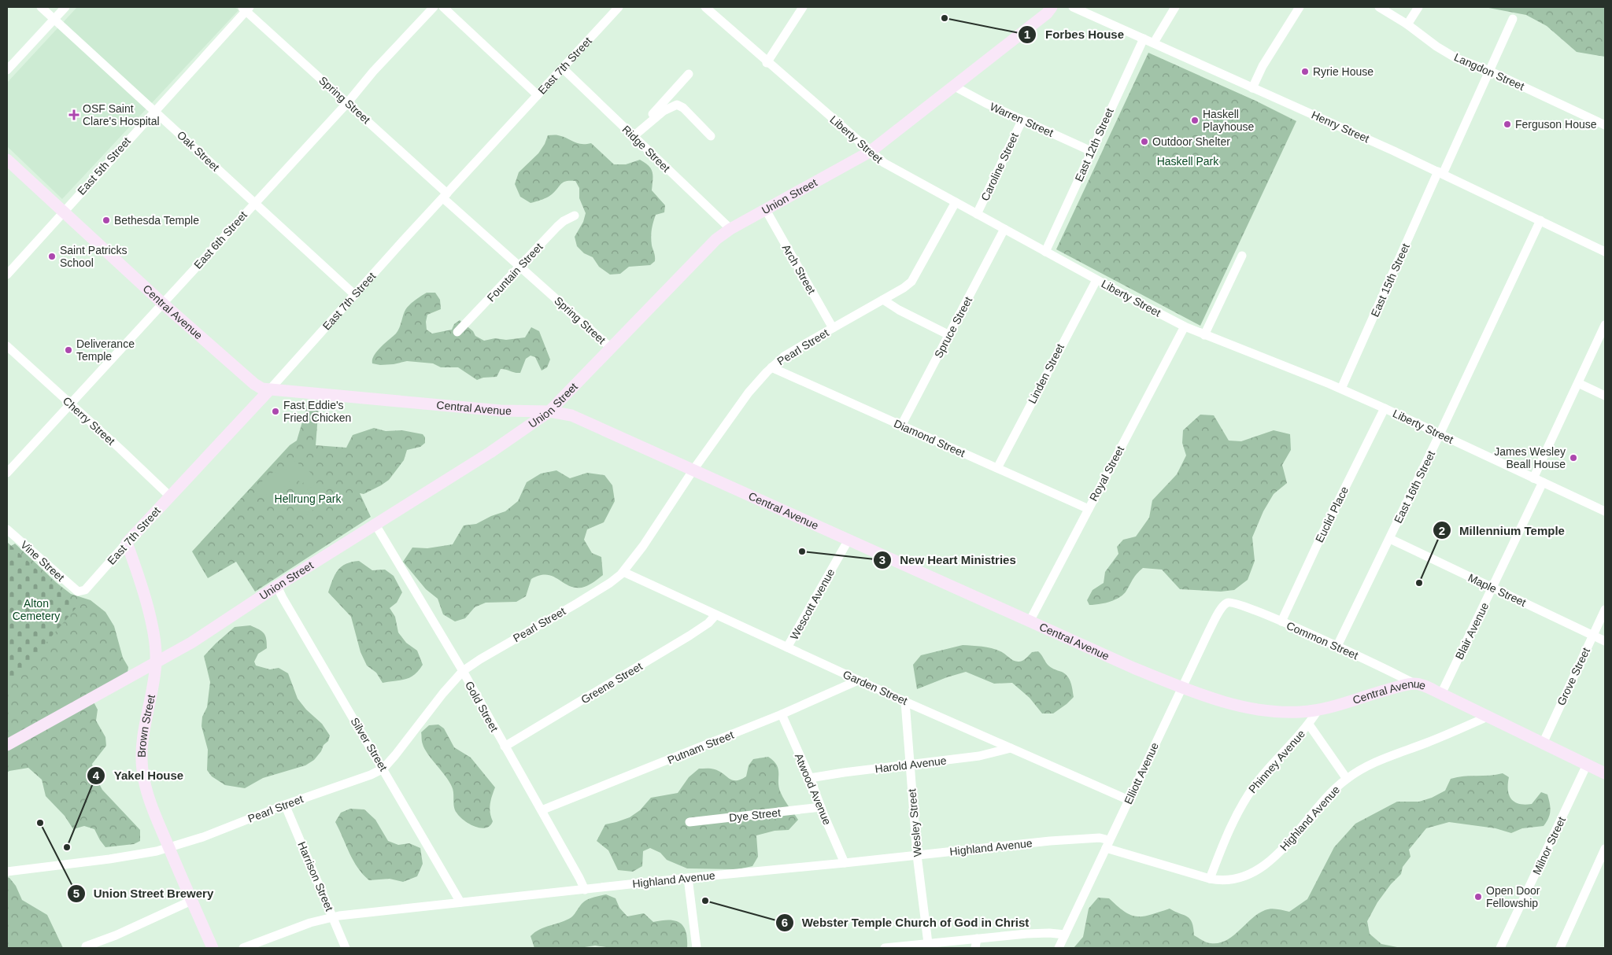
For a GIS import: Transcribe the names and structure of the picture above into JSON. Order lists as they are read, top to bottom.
{
  "streets": {
    "street": [
      "East 7th Street",
      "Langdon Street",
      "Spring Street",
      "Warren Street",
      "Henry Street",
      "Liberty Street",
      "East 12th Street",
      "Ridge Street",
      "Oak Street",
      "East 5th Street",
      "Caroline Street",
      "Union Street",
      "East 6th Street",
      "Arch Street",
      "Fountain Street",
      "East 15th Street",
      "Central Avenue",
      "Spruce Street",
      "Pearl Street",
      "Linden Street",
      "Cherry Street",
      "Diamond Street",
      "Royal Street",
      "East 16th Street",
      "Euclid Place",
      "Vine Street",
      "Maple Street",
      "Wescott Avenue",
      "Blair Avenue",
      "Common Street",
      "Grove Street",
      "Greene Street",
      "Garden Street",
      "Gold Street",
      "Brown Street",
      "Silver Street",
      "Putnam Street",
      "Phinney Avenue",
      "Harold Avenue",
      "Elliott Avenue",
      "Atwood Avenue",
      "Dye Street",
      "Highland Avenue",
      "Wesley Street",
      "Milnor Street",
      "Harrison Street"
    ]
  },
  "crossings": [
    ["East 7th Street", "Spring Street"],
    ["East 7th Street", "Ridge Street"],
    ["East 7th Street", "Oak Street"],
    ["East 7th Street", "Central Avenue"],
    ["East 7th Street", "Cherry Street"],
    ["East 7th Street", "Vine Street"],
    ["East 7th Street", "Brown Street"],
    ["Langdon Street", "East 15th Street"],
    ["Spring Street", "East 5th Street"],
    ["Spring Street", "Union Street"],
    ["Spring Street", "East 6th Street"],
    ["Spring Street", "Fountain Street"],
    ["Warren Street", "East 12th Street"],
    ["Warren Street", "Caroline Street"],
    ["Warren Street", "Union Street"],
    ["Henry Street", "East 12th Street"],
    ["Henry Street", "East 15th Street"],
    ["Henry Street", "East 16th Street"],
    ["Liberty Street", "East 12th Street"],
    ["Liberty Street", "Caroline Street"],
    ["Liberty Street", "Union Street"],
    ["Liberty Street", "East 15th Street"],
    ["Liberty Street", "Spruce Street"],
    ["Liberty Street", "Pearl Street"],
    ["Liberty Street", "Linden Street"],
    ["Liberty Street", "Royal Street"],
    ["Liberty Street", "East 16th Street"],
    ["Liberty Street", "Euclid Place"],
    ["Liberty Street", "Blair Avenue"],
    ["Ridge Street", "Union Street"],
    ["Oak Street", "East 5th Street"],
    ["Oak Street", "East 6th Street"],
    ["East 5th Street", "Central Avenue"],
    ["Union Street", "Arch Street"],
    ["Union Street", "Central Avenue"],
    ["Union Street", "Gold Street"],
    ["Union Street", "Brown Street"],
    ["Union Street", "Silver Street"],
    ["East 6th Street", "Central Avenue"],
    ["East 6th Street", "Cherry Street"],
    ["Arch Street", "Pearl Street"],
    ["Central Avenue", "Pearl Street"],
    ["Central Avenue", "Royal Street"],
    ["Central Avenue", "Wescott Avenue"],
    ["Central Avenue", "Blair Avenue"],
    ["Central Avenue", "Common Street"],
    ["Central Avenue", "Grove Street"],
    ["Central Avenue", "Phinney Avenue"],
    ["Central Avenue", "Elliott Avenue"],
    ["Central Avenue", "Highland Avenue"],
    ["Central Avenue", "Milnor Street"],
    ["Spruce Street", "Diamond Street"],
    ["Pearl Street", "Diamond Street"],
    ["Pearl Street", "Garden Street"],
    ["Pearl Street", "Gold Street"],
    ["Pearl Street", "Brown Street"],
    ["Pearl Street", "Silver Street"],
    ["Pearl Street", "Harrison Street"],
    ["Linden Street", "Diamond Street"],
    ["Diamond Street", "Royal Street"],
    ["East 16th Street", "Maple Street"],
    ["East 16th Street", "Common Street"],
    ["Euclid Place", "Common Street"],
    ["Maple Street", "Blair Avenue"],
    ["Maple Street", "Grove Street"],
    ["Wescott Avenue", "Garden Street"],
    ["Common Street", "Elliott Avenue"],
    ["Greene Street", "Garden Street"],
    ["Greene Street", "Gold Street"],
    ["Garden Street", "Putnam Street"],
    ["Garden Street", "Harold Avenue"],
    ["Garden Street", "Elliott Avenue"],
    ["Garden Street", "Wesley Street"],
    ["Gold Street", "Putnam Street"],
    ["Gold Street", "Highland Avenue"],
    ["Silver Street", "Highland Avenue"],
    ["Putnam Street", "Atwood Avenue"],
    ["Phinney Avenue", "Highland Avenue"],
    ["Harold Avenue", "Atwood Avenue"],
    ["Harold Avenue", "Wesley Street"],
    ["Elliott Avenue", "Highland Avenue"],
    ["Atwood Avenue", "Dye Street"],
    ["Atwood Avenue", "Highland Avenue"],
    ["Highland Avenue", "Wesley Street"],
    ["Highland Avenue", "Harrison Street"]
  ],
  "parks": ["Haskell Park", "Hellrung Park", "Alton Cemetery"],
  "places": {
    "other": [
      "Forbes House",
      "Ryrie House",
      "Haskell Playhouse",
      "Ferguson House",
      "Outdoor Shelter",
      "Bethesda Temple",
      "Saint Patricks School",
      "Deliverance Temple",
      "Fast Eddie's Fried Chicken",
      "James Wesley Beall House",
      "New Heart Ministries",
      "Millennium Temple",
      "Union Street Brewery",
      "Yakel House",
      "Open Door Fellowship",
      "Webster Temple Church of God in Christ"
    ],
    "health": ["OSF Saint Clare's Hospital"]
  }
}
